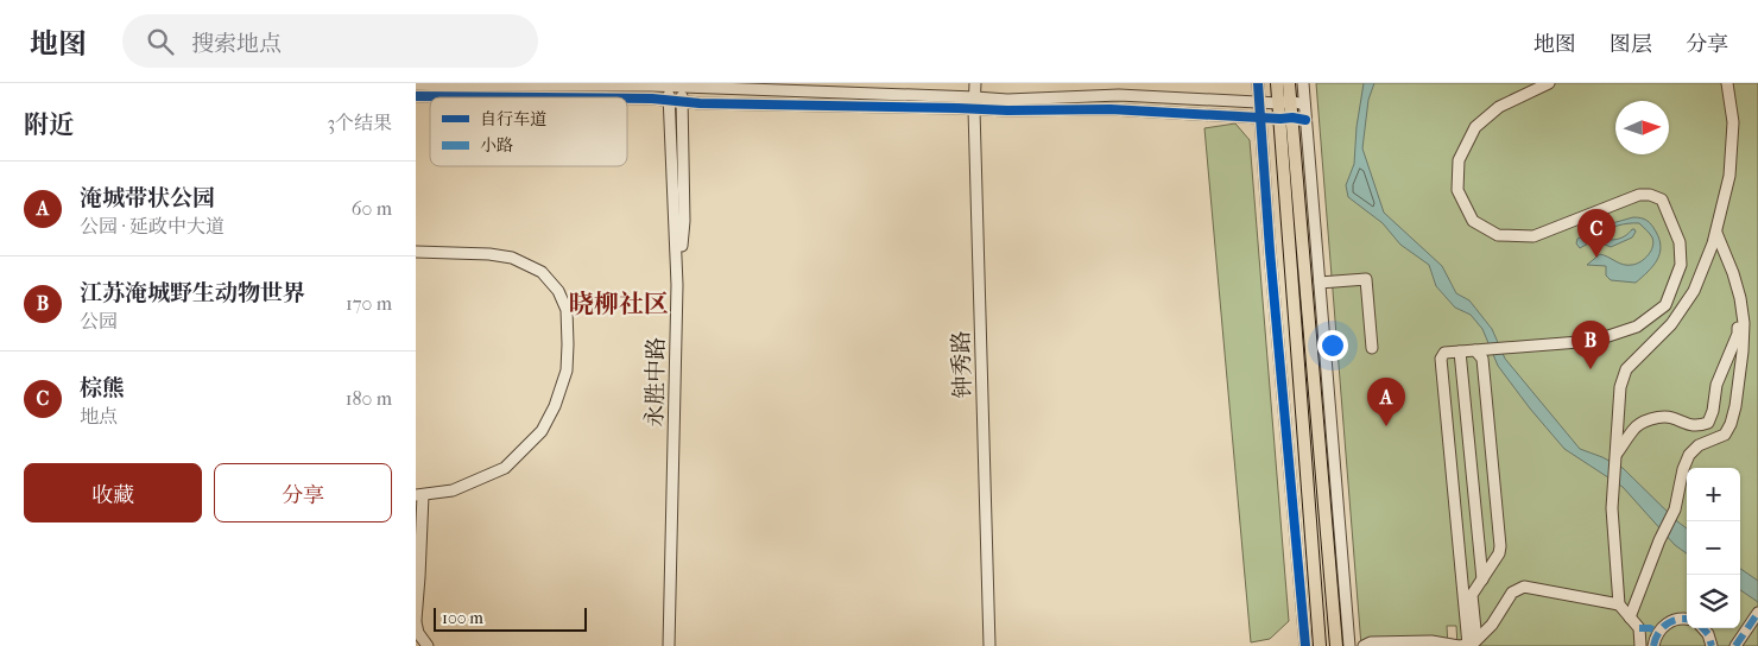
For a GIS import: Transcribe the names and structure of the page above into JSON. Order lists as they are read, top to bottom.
{
  "streets": {
    "street": ["钟秀路", "永胜中路"]
  },
  "districts": ["晓柳社区"],
  "legend": ["自行车道", "小路"],
  "scale_bar": "100 m",
  "north": "right",
  "page": {
    "header": "地图",
    "search": "搜索地点",
    "nav": ["地图", "图层", "分享"],
    "heading": ["附近", "3个结果"],
    "list": [
      {
        "mark": "A",
        "name": "淹城带状公园",
        "note": "公园 · 延政中大道",
        "value": "60 m"
      },
      {
        "mark": "B",
        "name": "江苏淹城野生动物世界",
        "note": "公园",
        "value": "170 m"
      },
      {
        "mark": "C",
        "name": "棕熊",
        "note": "地点",
        "value": "180 m"
      }
    ],
    "pins": ["C", "B", "A"],
    "buttons": ["收藏", "分享"],
    "map_buttons": ["+", "−"],
    "scale": "100 m"
  }
}
